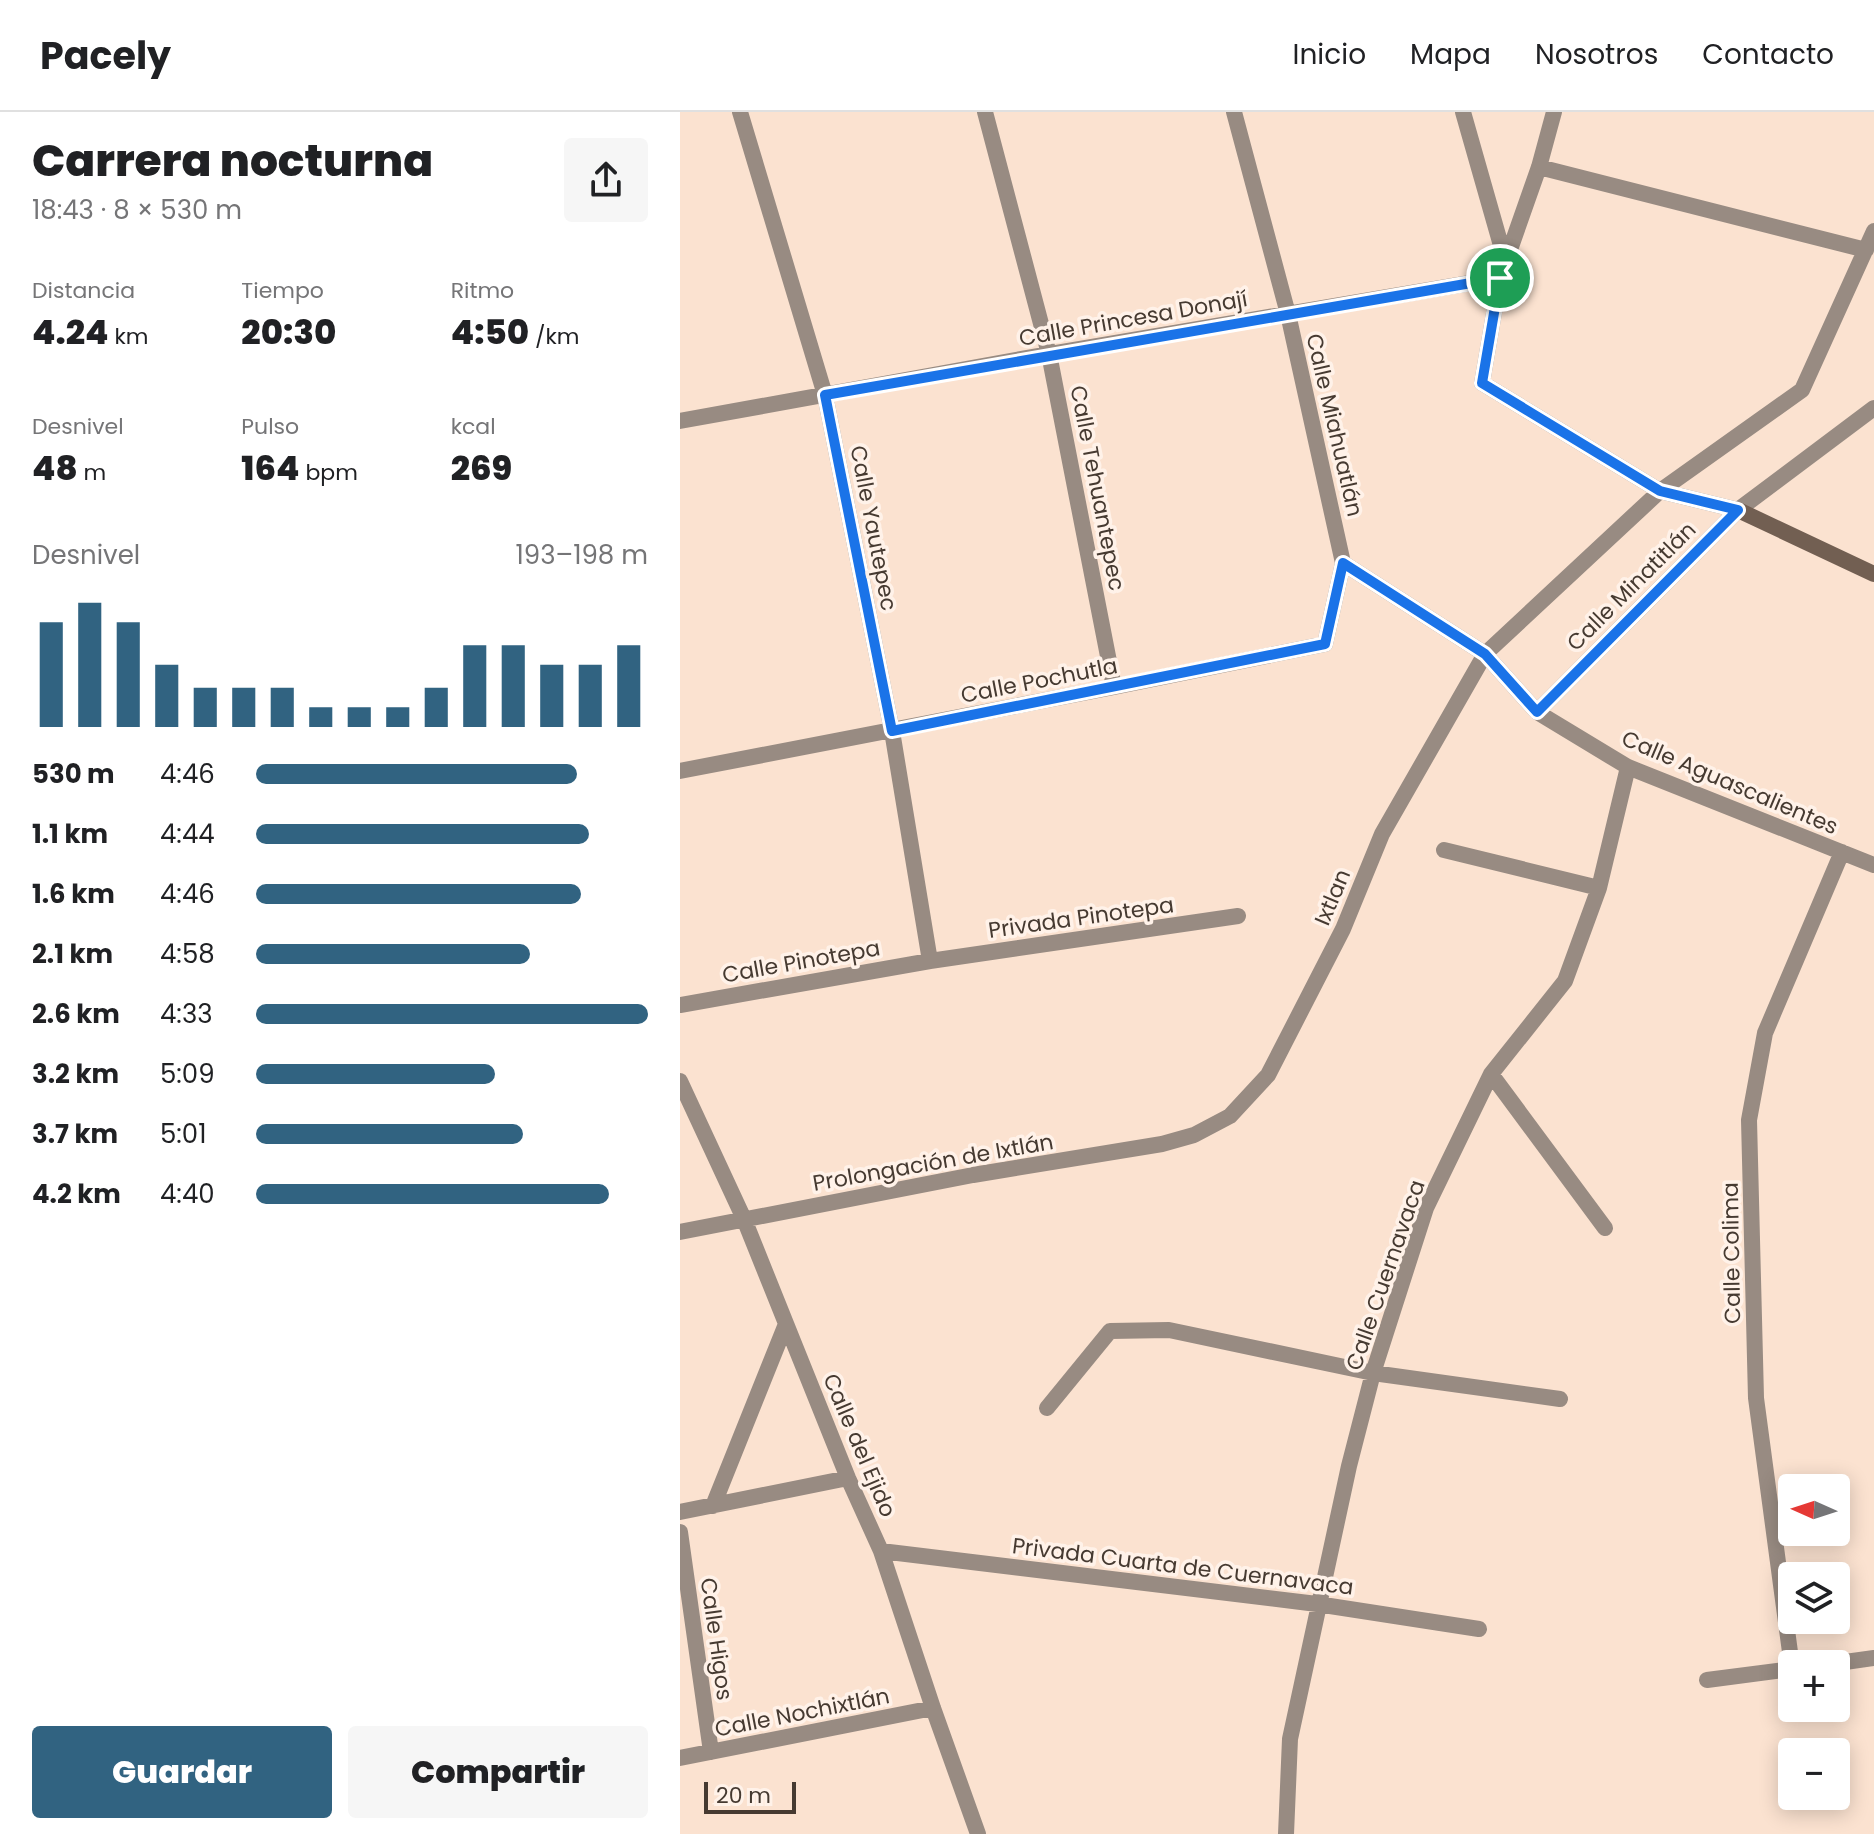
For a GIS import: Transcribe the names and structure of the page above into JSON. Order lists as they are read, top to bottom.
{
  "streets": {
    "street": [
      "Calle Princesa Donají",
      "Calle Miahuatlán",
      "Calle Tehuantepec",
      "Calle Yautepec",
      "Calle Minatitlán",
      "Calle Pochutla",
      "Calle Aguascalientes",
      "Ixtlan",
      "Privada Pinotepa",
      "Calle Pinotepa",
      "Prolongación de Ixtlán",
      "Calle Colima",
      "Calle Cuernavaca",
      "Calle del Ejido",
      "Privada Cuarta de Cuernavaca",
      "Calle Higos",
      "Calle Nochixtlán"
    ]
  },
  "crossings": [
    ["Calle Princesa Donají", "Calle Miahuatlán"],
    ["Calle Princesa Donají", "Calle Tehuantepec"],
    ["Calle Princesa Donají", "Calle Yautepec"],
    ["Calle Miahuatlán", "Calle Pochutla"],
    ["Calle Miahuatlán", "Calle Aguascalientes"],
    ["Calle Tehuantepec", "Calle Pochutla"],
    ["Calle Yautepec", "Calle Pochutla"],
    ["Calle Yautepec", "Privada Pinotepa"],
    ["Calle Yautepec", "Calle Pinotepa"],
    ["Calle Minatitlán", "Calle Aguascalientes"],
    ["Calle Pochutla", "Calle Aguascalientes"],
    ["Calle Aguascalientes", "Ixtlan"],
    ["Calle Aguascalientes", "Calle Colima"],
    ["Calle Aguascalientes", "Calle Cuernavaca"],
    ["Ixtlan", "Prolongación de Ixtlán"],
    ["Privada Pinotepa", "Calle Pinotepa"],
    ["Prolongación de Ixtlán", "Calle del Ejido"],
    ["Calle Cuernavaca", "Privada Cuarta de Cuernavaca"],
    ["Calle del Ejido", "Privada Cuarta de Cuernavaca"],
    ["Calle del Ejido", "Calle Nochixtlán"],
    ["Calle Higos", "Calle Nochixtlán"]
  ],
  "scale_bar": "20 m",
  "north": "left",
  "page": {
    "header": "Pacely",
    "nav": [
      "Inicio",
      "Mapa",
      "Nosotros",
      "Contacto"
    ],
    "heading": ["Carrera nocturna", "18:43 · 8 × 530 m"],
    "stats": [
      ["Distancia", "4.24 km"],
      ["Tiempo", "20:30"],
      ["Ritmo", "4:50 /km"],
      ["Desnivel", "48 m"],
      ["Pulso", "164 bpm"],
      ["kcal", "269"]
    ],
    "chart": ["Desnivel", "193–198 m"],
    "list": [
      {
        "name": "530 m",
        "note": "4:46"
      },
      {
        "name": "1.1 km",
        "note": "4:44"
      },
      {
        "name": "1.6 km",
        "note": "4:46"
      },
      {
        "name": "2.1 km",
        "note": "4:58"
      },
      {
        "name": "2.6 km",
        "note": "4:33"
      },
      {
        "name": "3.2 km",
        "note": "5:09"
      },
      {
        "name": "3.7 km",
        "note": "5:01"
      },
      {
        "name": "4.2 km",
        "note": "4:40"
      }
    ],
    "map_buttons": ["+", "−"],
    "buttons": ["Guardar", "Compartir"],
    "scale": "20 m"
  }
}
